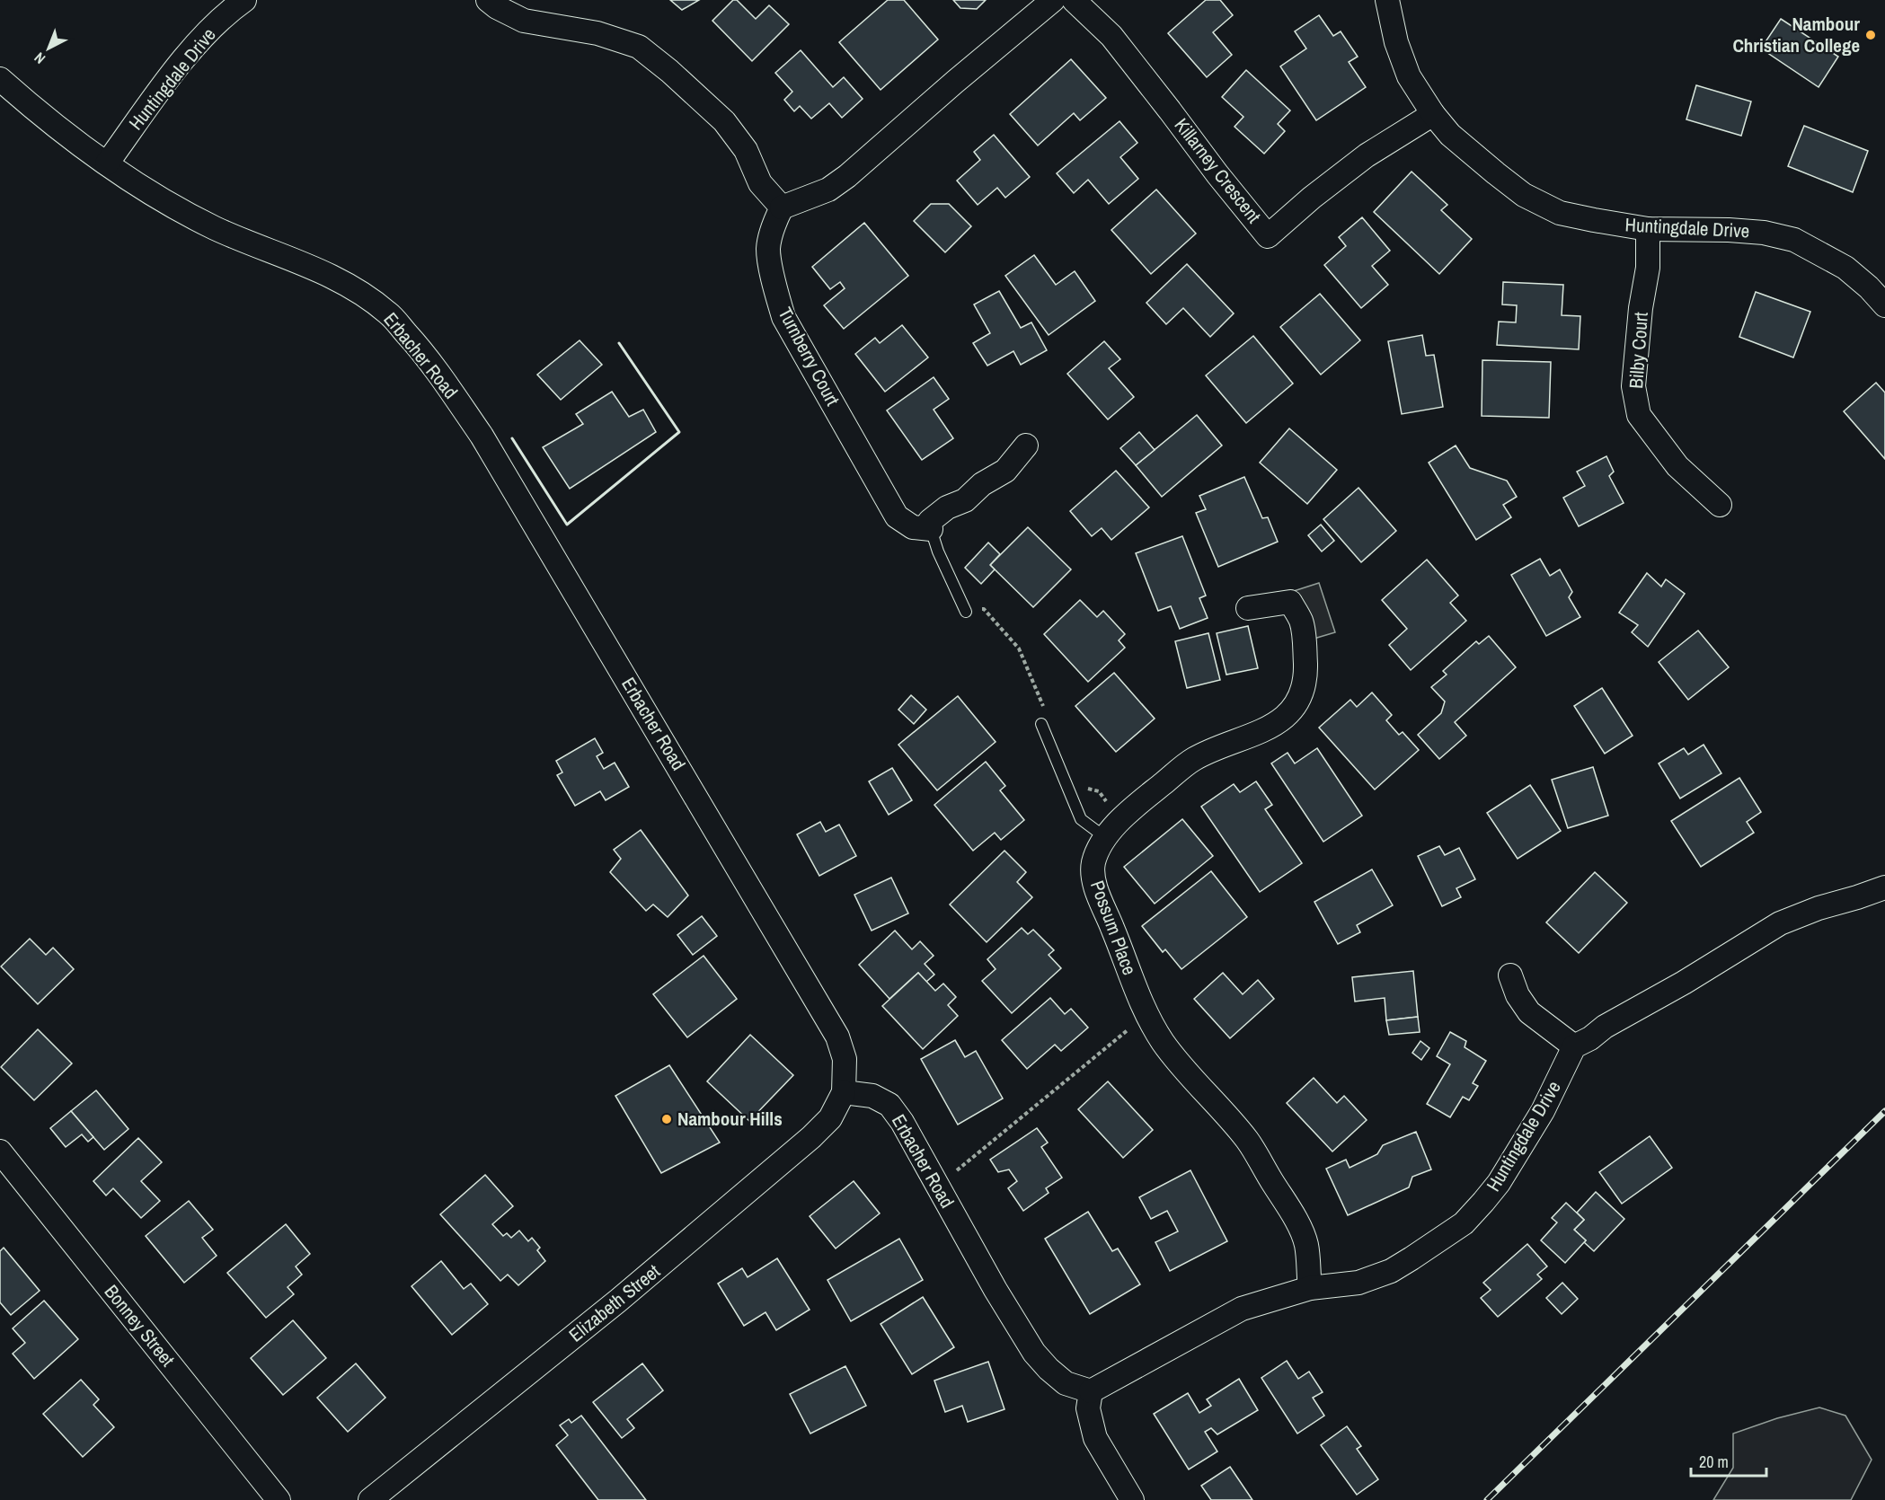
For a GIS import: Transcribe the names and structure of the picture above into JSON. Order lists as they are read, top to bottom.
{
  "streets": {
    "street": [
      "Huntingdale Drive",
      "Killarney Crescent",
      "Bilby Court",
      "Erbacher Road",
      "Turnberry Court",
      "Possum Place",
      "Elizabeth Street",
      "Bonney Street"
    ]
  },
  "crossings": [
    ["Huntingdale Drive", "Killarney Crescent"],
    ["Huntingdale Drive", "Bilby Court"],
    ["Huntingdale Drive", "Erbacher Road"],
    ["Huntingdale Drive", "Possum Place"],
    ["Erbacher Road", "Elizabeth Street"]
  ],
  "places": ["Nambour Christian College", "Nambour Hills"],
  "scale_bar": "20 m",
  "north": "bottom left"
}
